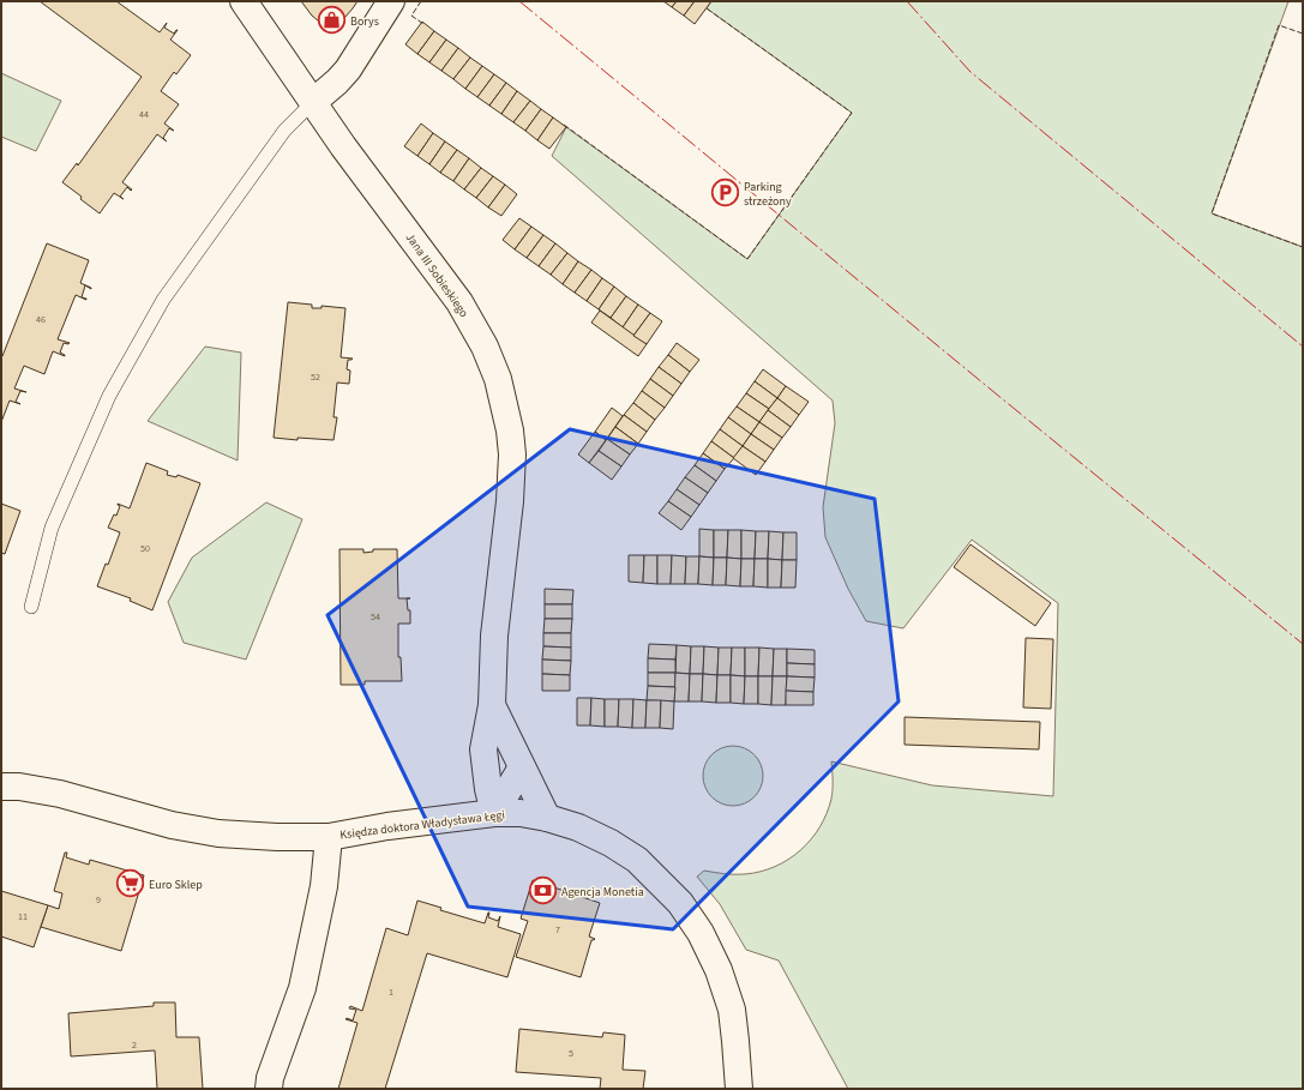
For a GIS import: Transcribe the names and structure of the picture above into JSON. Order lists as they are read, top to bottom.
{
  "streets": {
    "street": ["Jana III Sobieskiego", "Księdza doktora Władysława Łęgi"]
  },
  "crossings": [
    ["Jana III Sobieskiego", "Księdza doktora Władysława Łęgi"]
  ],
  "places": {
    "shop": ["Borys"],
    "parking": ["Parking strzeżony"],
    "supermarket": ["Euro Sklep"],
    "bank": ["Agencja Monetia"]
  },
  "house_numbers": [
    "44",
    "46",
    "52",
    "50",
    "54",
    "9",
    "11",
    "7",
    "1",
    "2",
    "5"
  ]
}
